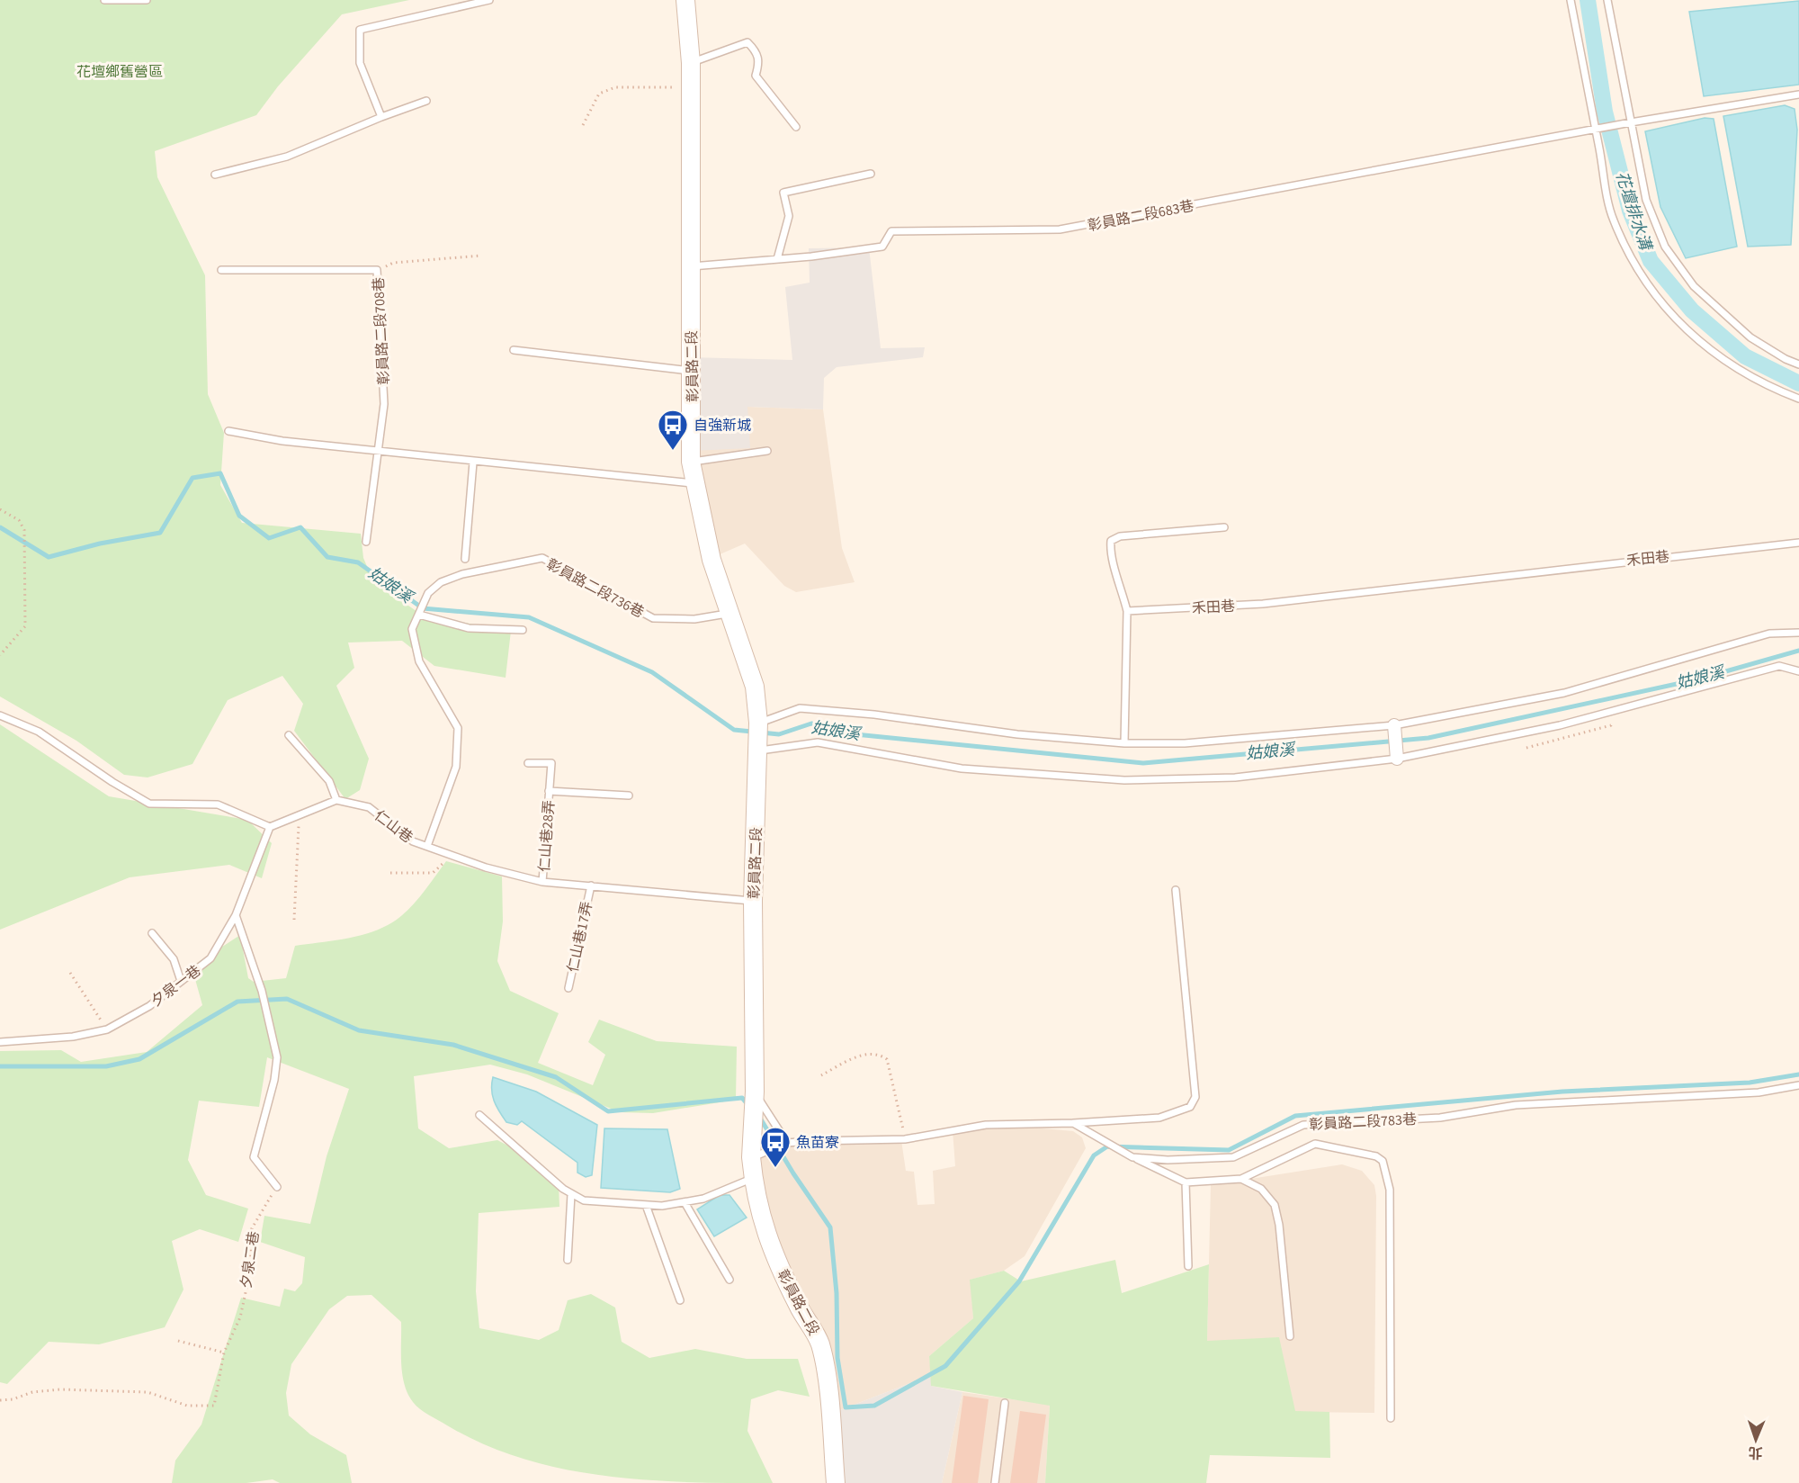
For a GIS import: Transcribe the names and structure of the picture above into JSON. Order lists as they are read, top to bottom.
{
  "streets": {
    "main road": ["彰員路二段"],
    "lane": [
      "彰員路二段683巷",
      "彰員路二段708巷",
      "禾田巷",
      "彰員路二段736巷",
      "仁山巷",
      "仁山巷28弄",
      "仁山巷17弄",
      "夕泉一巷",
      "彰員路二段783巷"
    ],
    "path": ["夕泉二巷"]
  },
  "crossings": [
    ["彰員路二段683巷", "彰員路二段"],
    ["彰員路二段", "彰員路二段736巷"],
    ["彰員路二段", "仁山巷"],
    ["彰員路二段736巷", "仁山巷"],
    ["仁山巷", "仁山巷28弄"],
    ["仁山巷", "仁山巷17弄"]
  ],
  "water": ["花壇排水溝", "姑娘溪"],
  "parks": ["花壇鄉舊營區"],
  "places": {
    "bus stop": ["自強新城", "魚苗寮"]
  },
  "north": "bottom"
}
